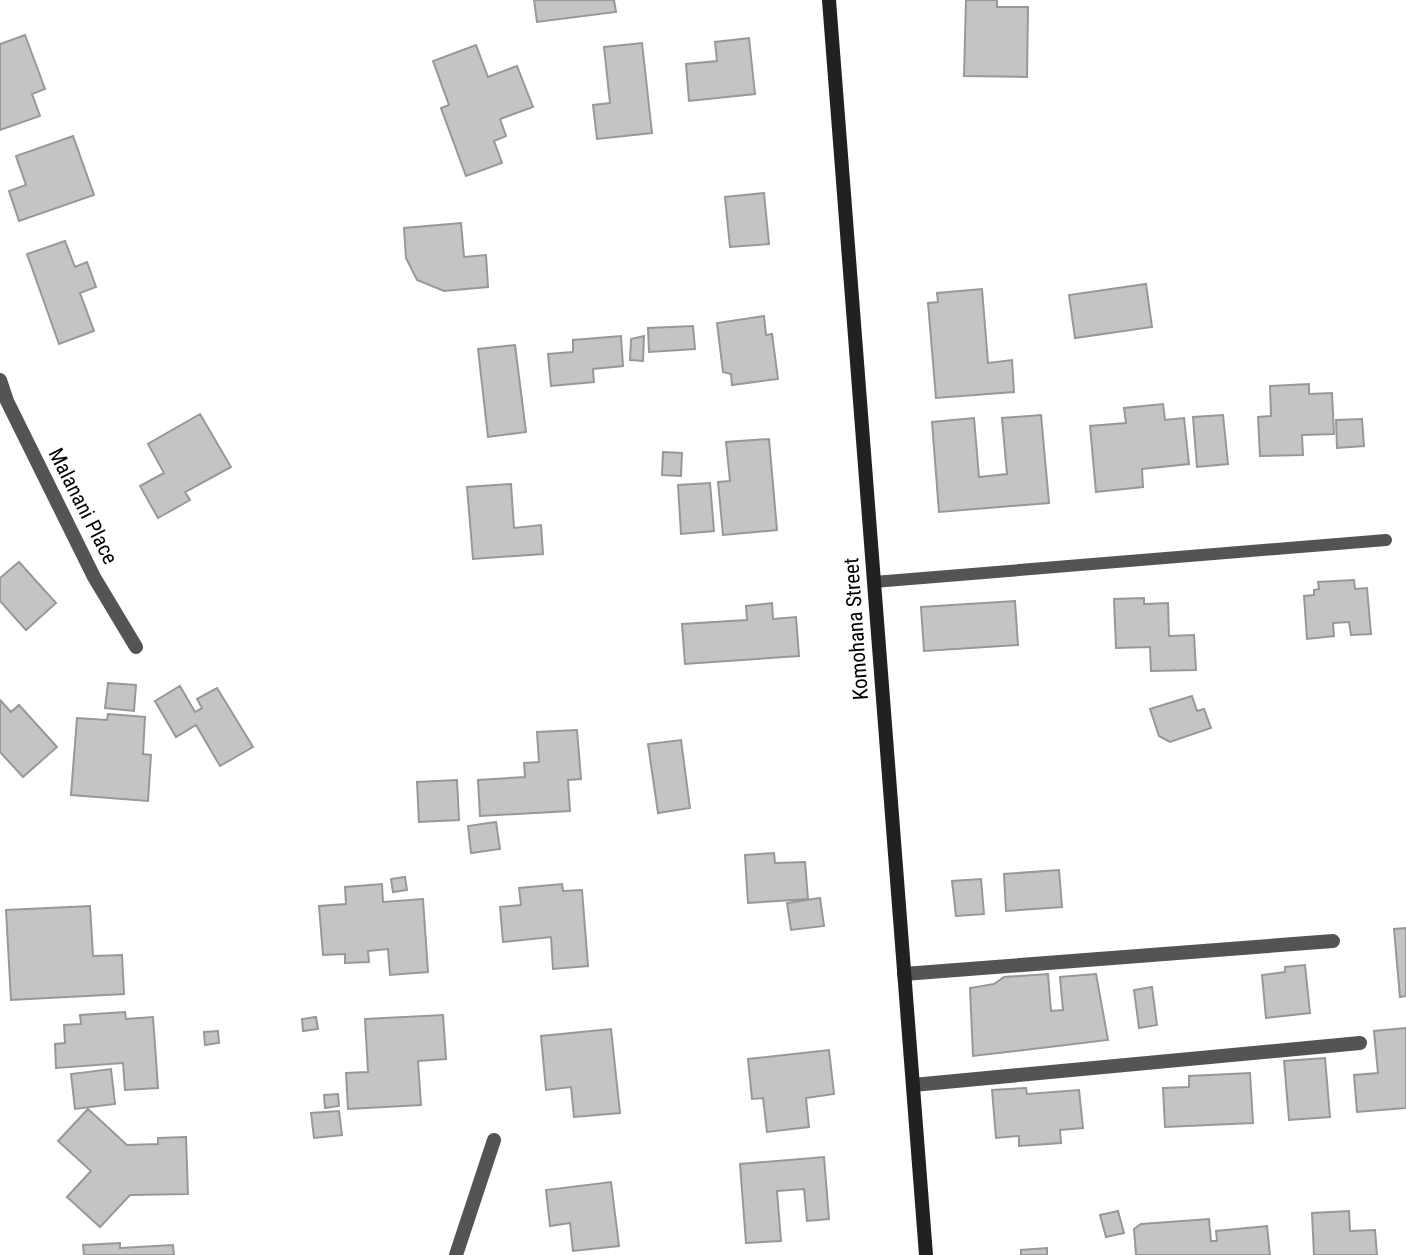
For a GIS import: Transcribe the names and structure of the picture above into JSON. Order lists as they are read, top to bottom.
{
  "streets": {
    "street": ["Malanani Place", "Komohana Street"]
  }
}
